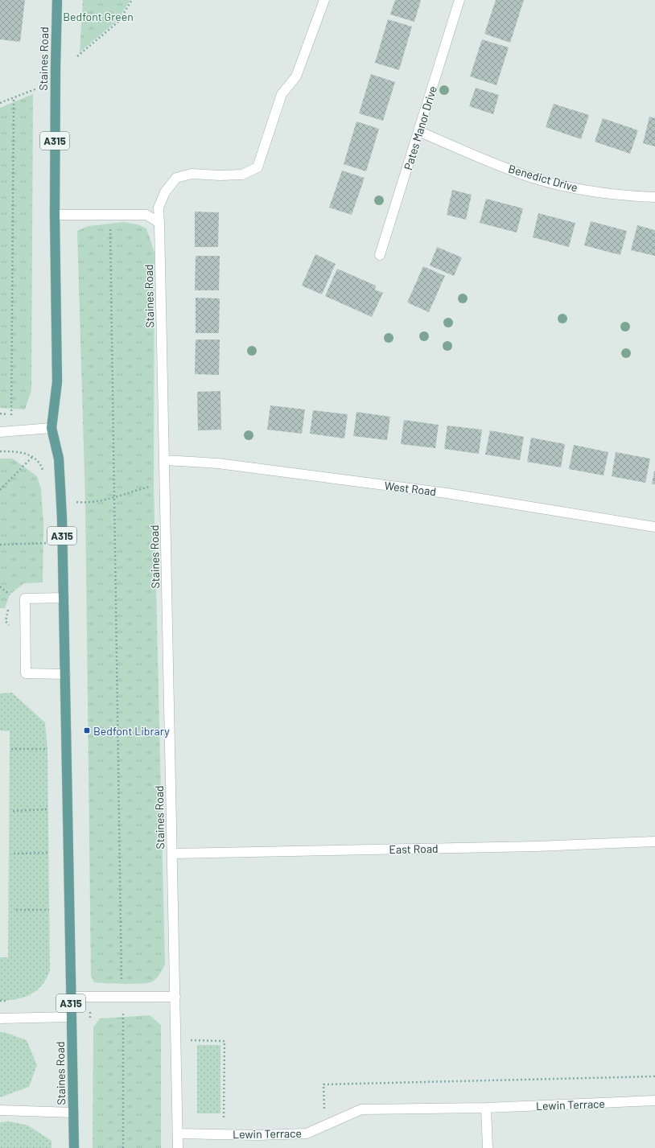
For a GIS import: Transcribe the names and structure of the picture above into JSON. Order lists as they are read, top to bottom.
{
  "streets": {
    "main road": ["Staines Road", "A315"],
    "street": [
      "Pates Manor Drive",
      "Benedict Drive",
      "West Road",
      "East Road",
      "Lewin Terrace"
    ]
  },
  "crossings": [
    ["Staines Road", "West Road"],
    ["Staines Road", "East Road"],
    ["Staines Road", "Lewin Terrace"],
    ["Pates Manor Drive", "Benedict Drive"]
  ],
  "parks": ["Bedfont Green"],
  "places": {
    "transit": ["Bedfont Library"]
  }
}
